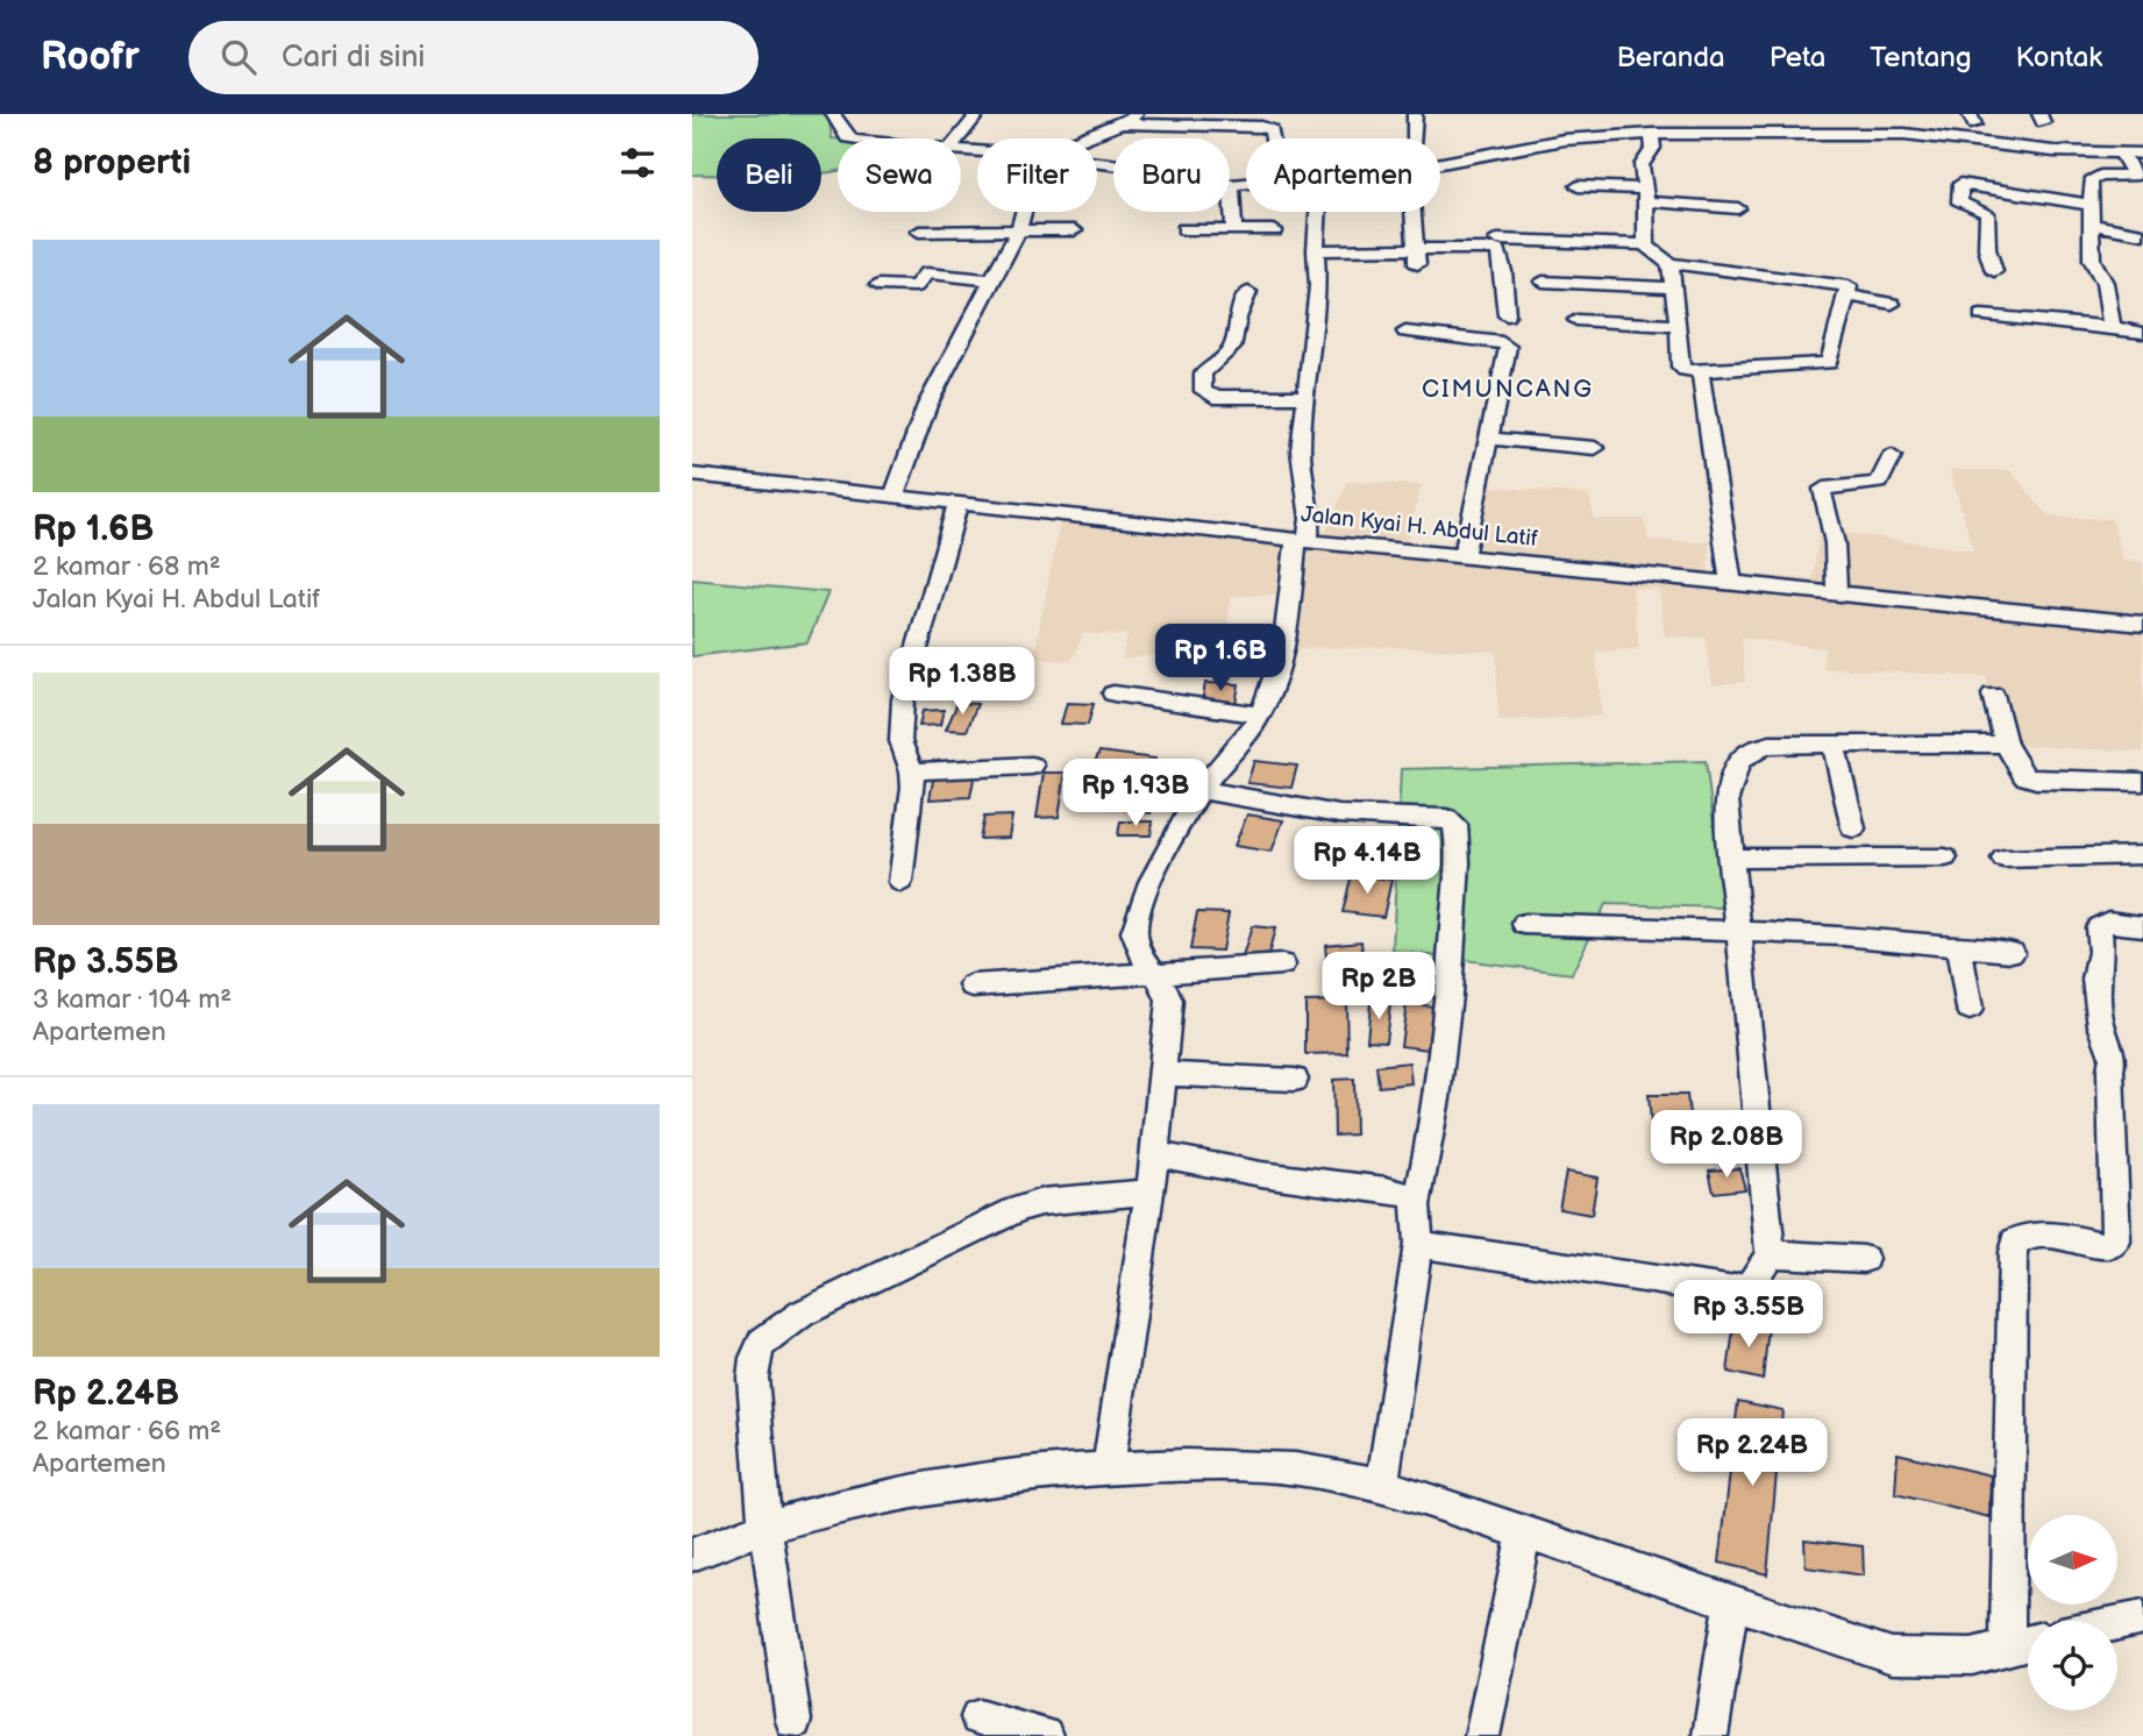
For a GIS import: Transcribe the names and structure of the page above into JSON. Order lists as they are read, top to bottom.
{
  "streets": {
    "street": ["Jalan Kyai H. Abdul Latif"]
  },
  "districts": ["CIMUNCANG"],
  "north": "right",
  "page": {
    "header": "Roofr",
    "search": "Cari di sini",
    "nav": [
      "Beranda",
      "Peta",
      "Tentang",
      "Kontak"
    ],
    "heading": "8 properti",
    "chip": [
      "Beli",
      "Sewa",
      "Filter",
      "Baru",
      "Apartemen"
    ],
    "list": [
      {
        "name": "Rp 1.6B",
        "note": "2 kamar · 68 m² · Jalan Kyai H. Abdul Latif"
      },
      {
        "name": "Rp 3.55B",
        "note": "3 kamar · 104 m² · Apartemen"
      },
      {
        "name": "Rp 2.24B",
        "note": "2 kamar · 66 m² · Apartemen"
      }
    ],
    "price": [
      "Rp 1.6B",
      "Rp 1.38B",
      "Rp 1.93B",
      "Rp 4.14B",
      "Rp 2B",
      "Rp 2.08B",
      "Rp 3.55B",
      "Rp 2.24B"
    ]
  }
}
